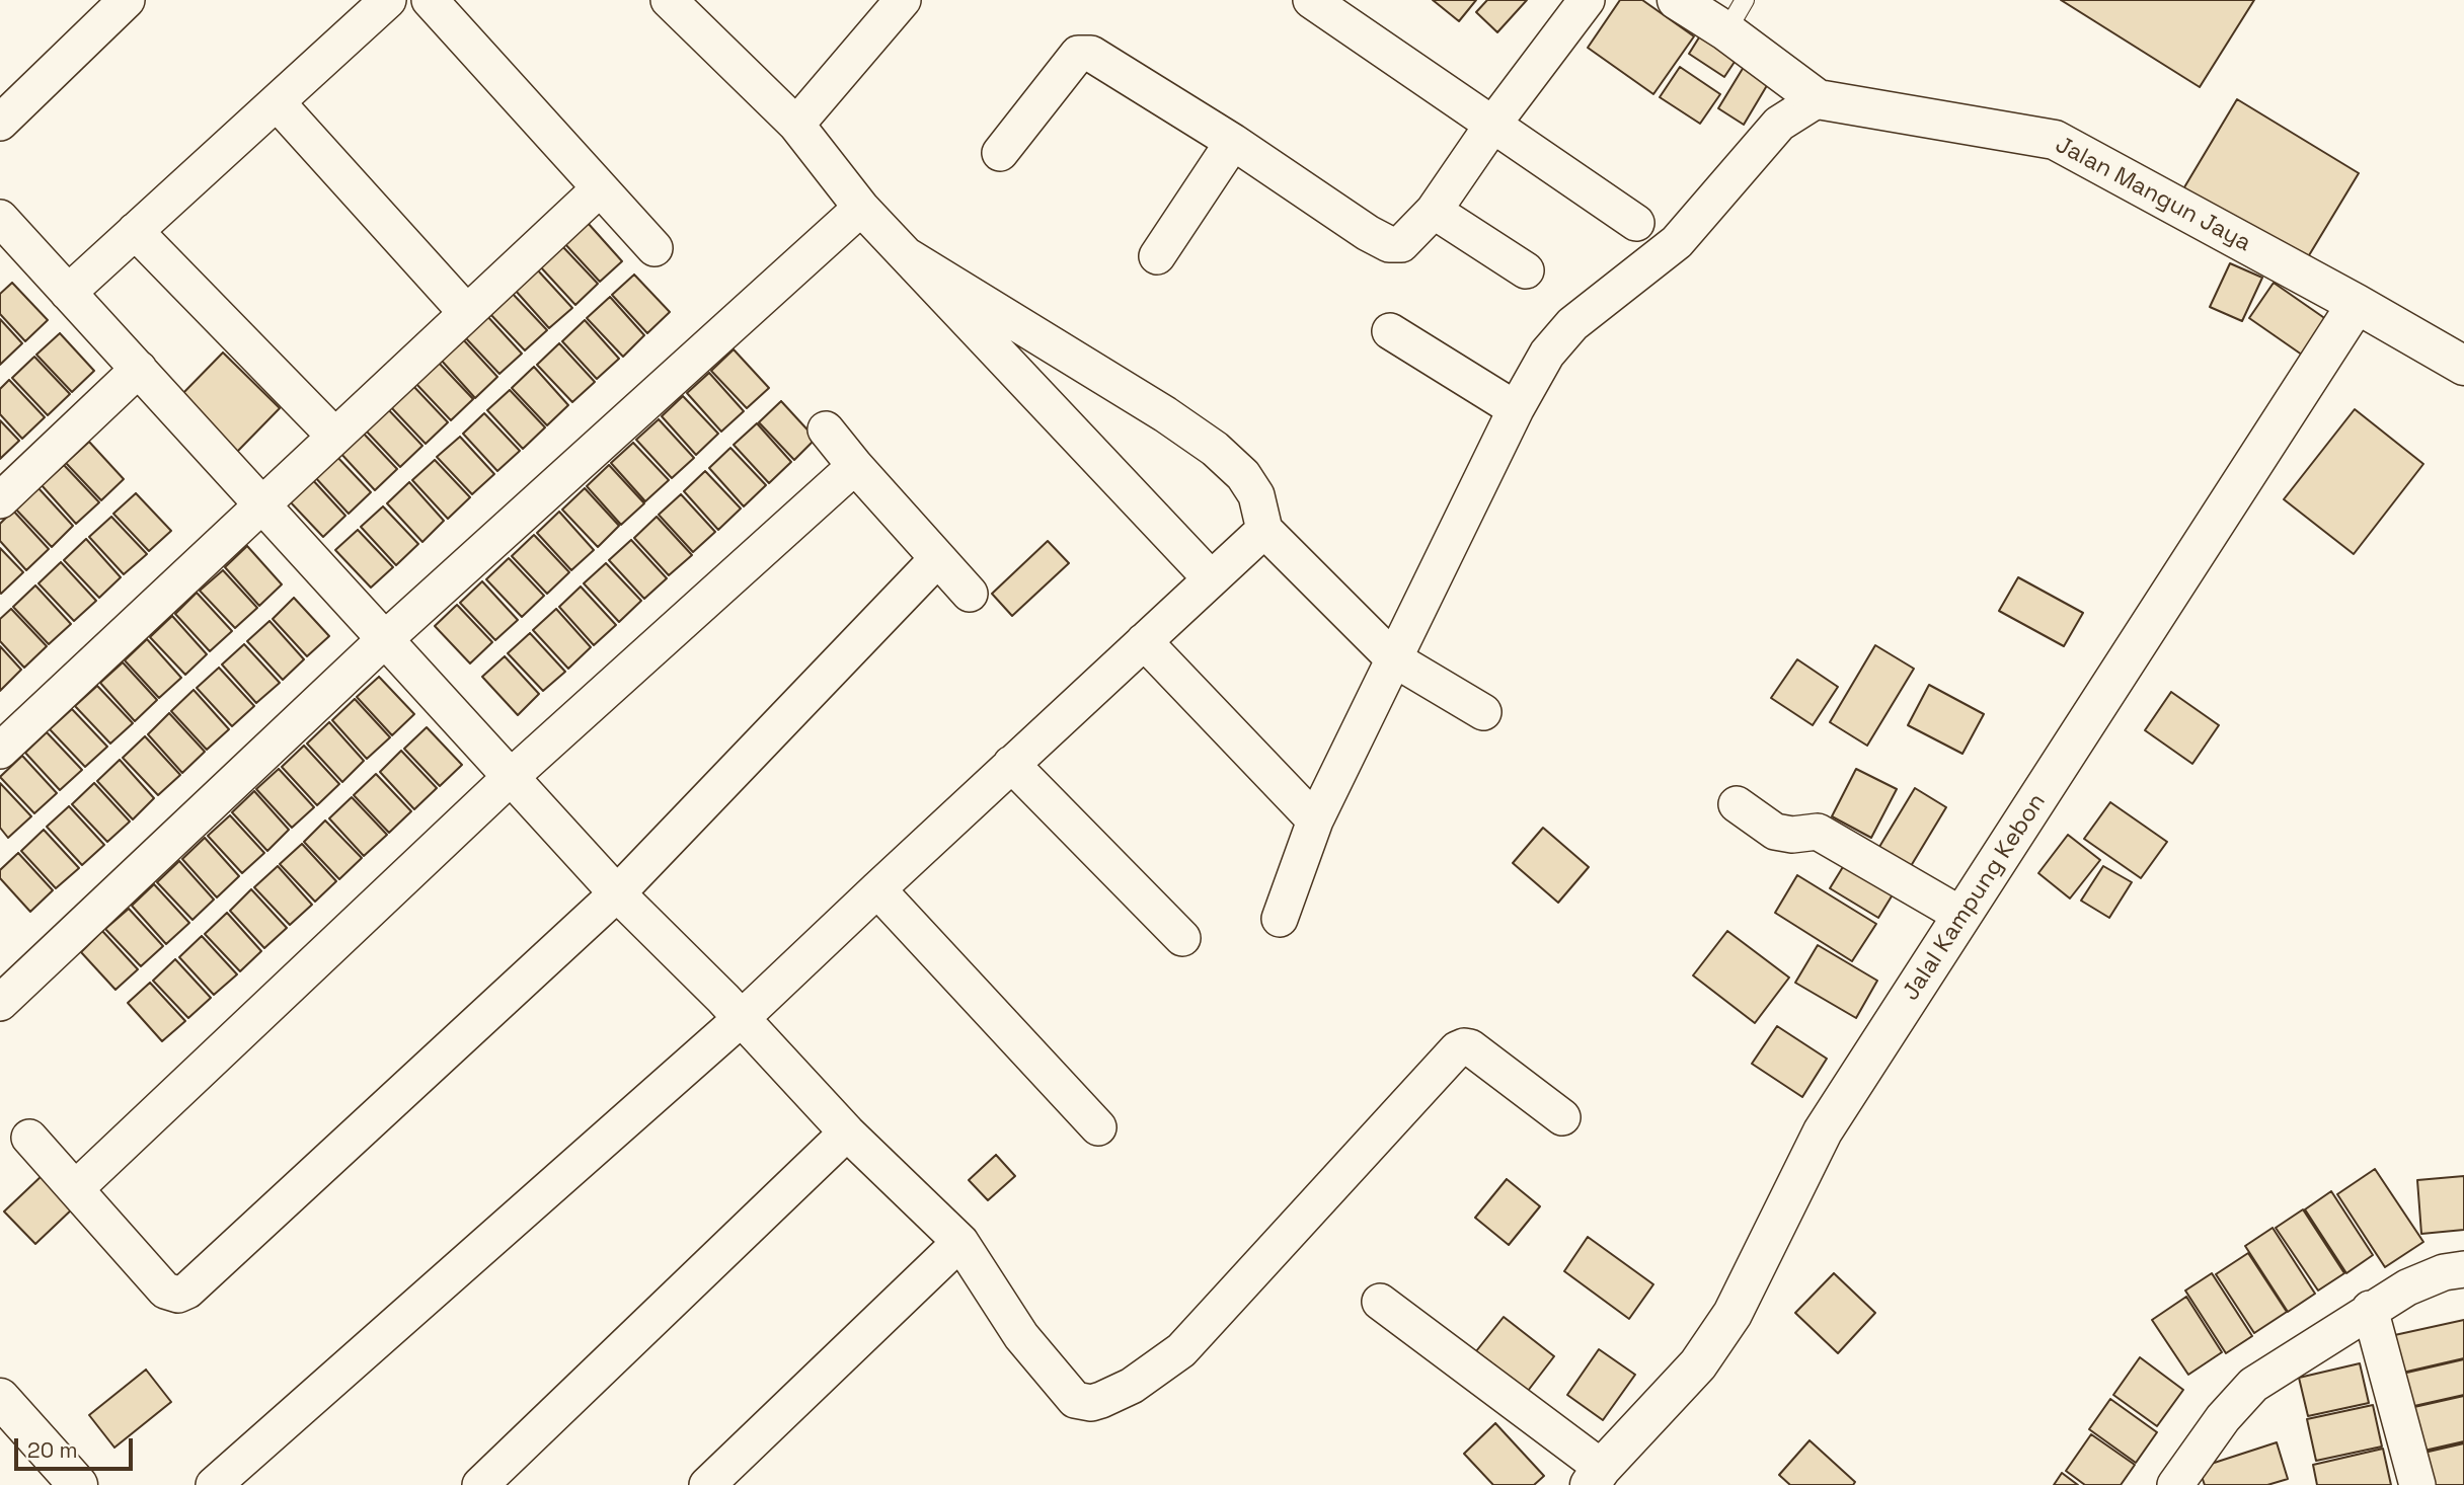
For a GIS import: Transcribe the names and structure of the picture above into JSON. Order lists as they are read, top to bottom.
{
  "streets": {
    "street": ["Jalan Mangun Jaya", "Jalal Kampung Kebon"]
  },
  "crossings": [
    ["Jalan Mangun Jaya", "Jalal Kampung Kebon"]
  ],
  "scale_bar": "20 m"
}
